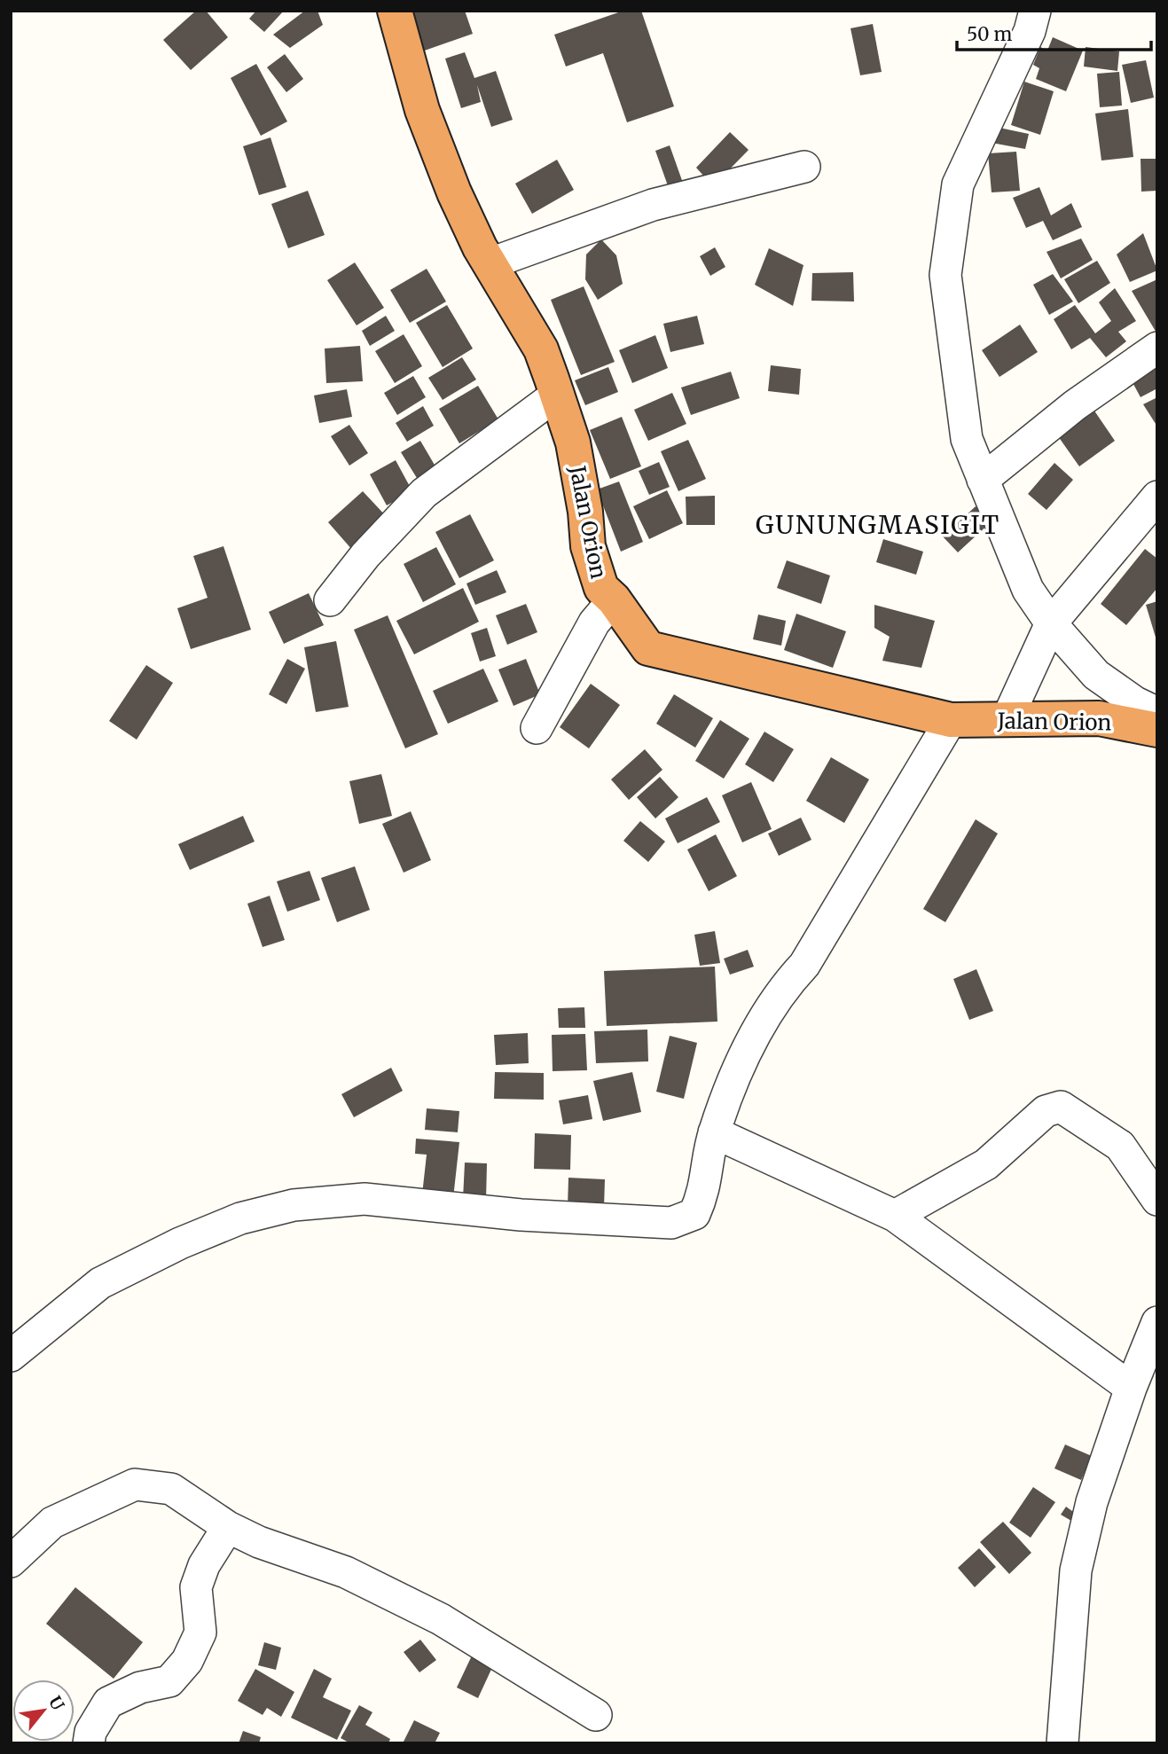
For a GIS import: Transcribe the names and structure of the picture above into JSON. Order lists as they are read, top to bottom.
{
  "streets": {
    "highway": ["Jalan Orion"]
  },
  "districts": ["GUNUNGMASIGIT"],
  "scale_bar": "50 m",
  "north": "top right"
}
